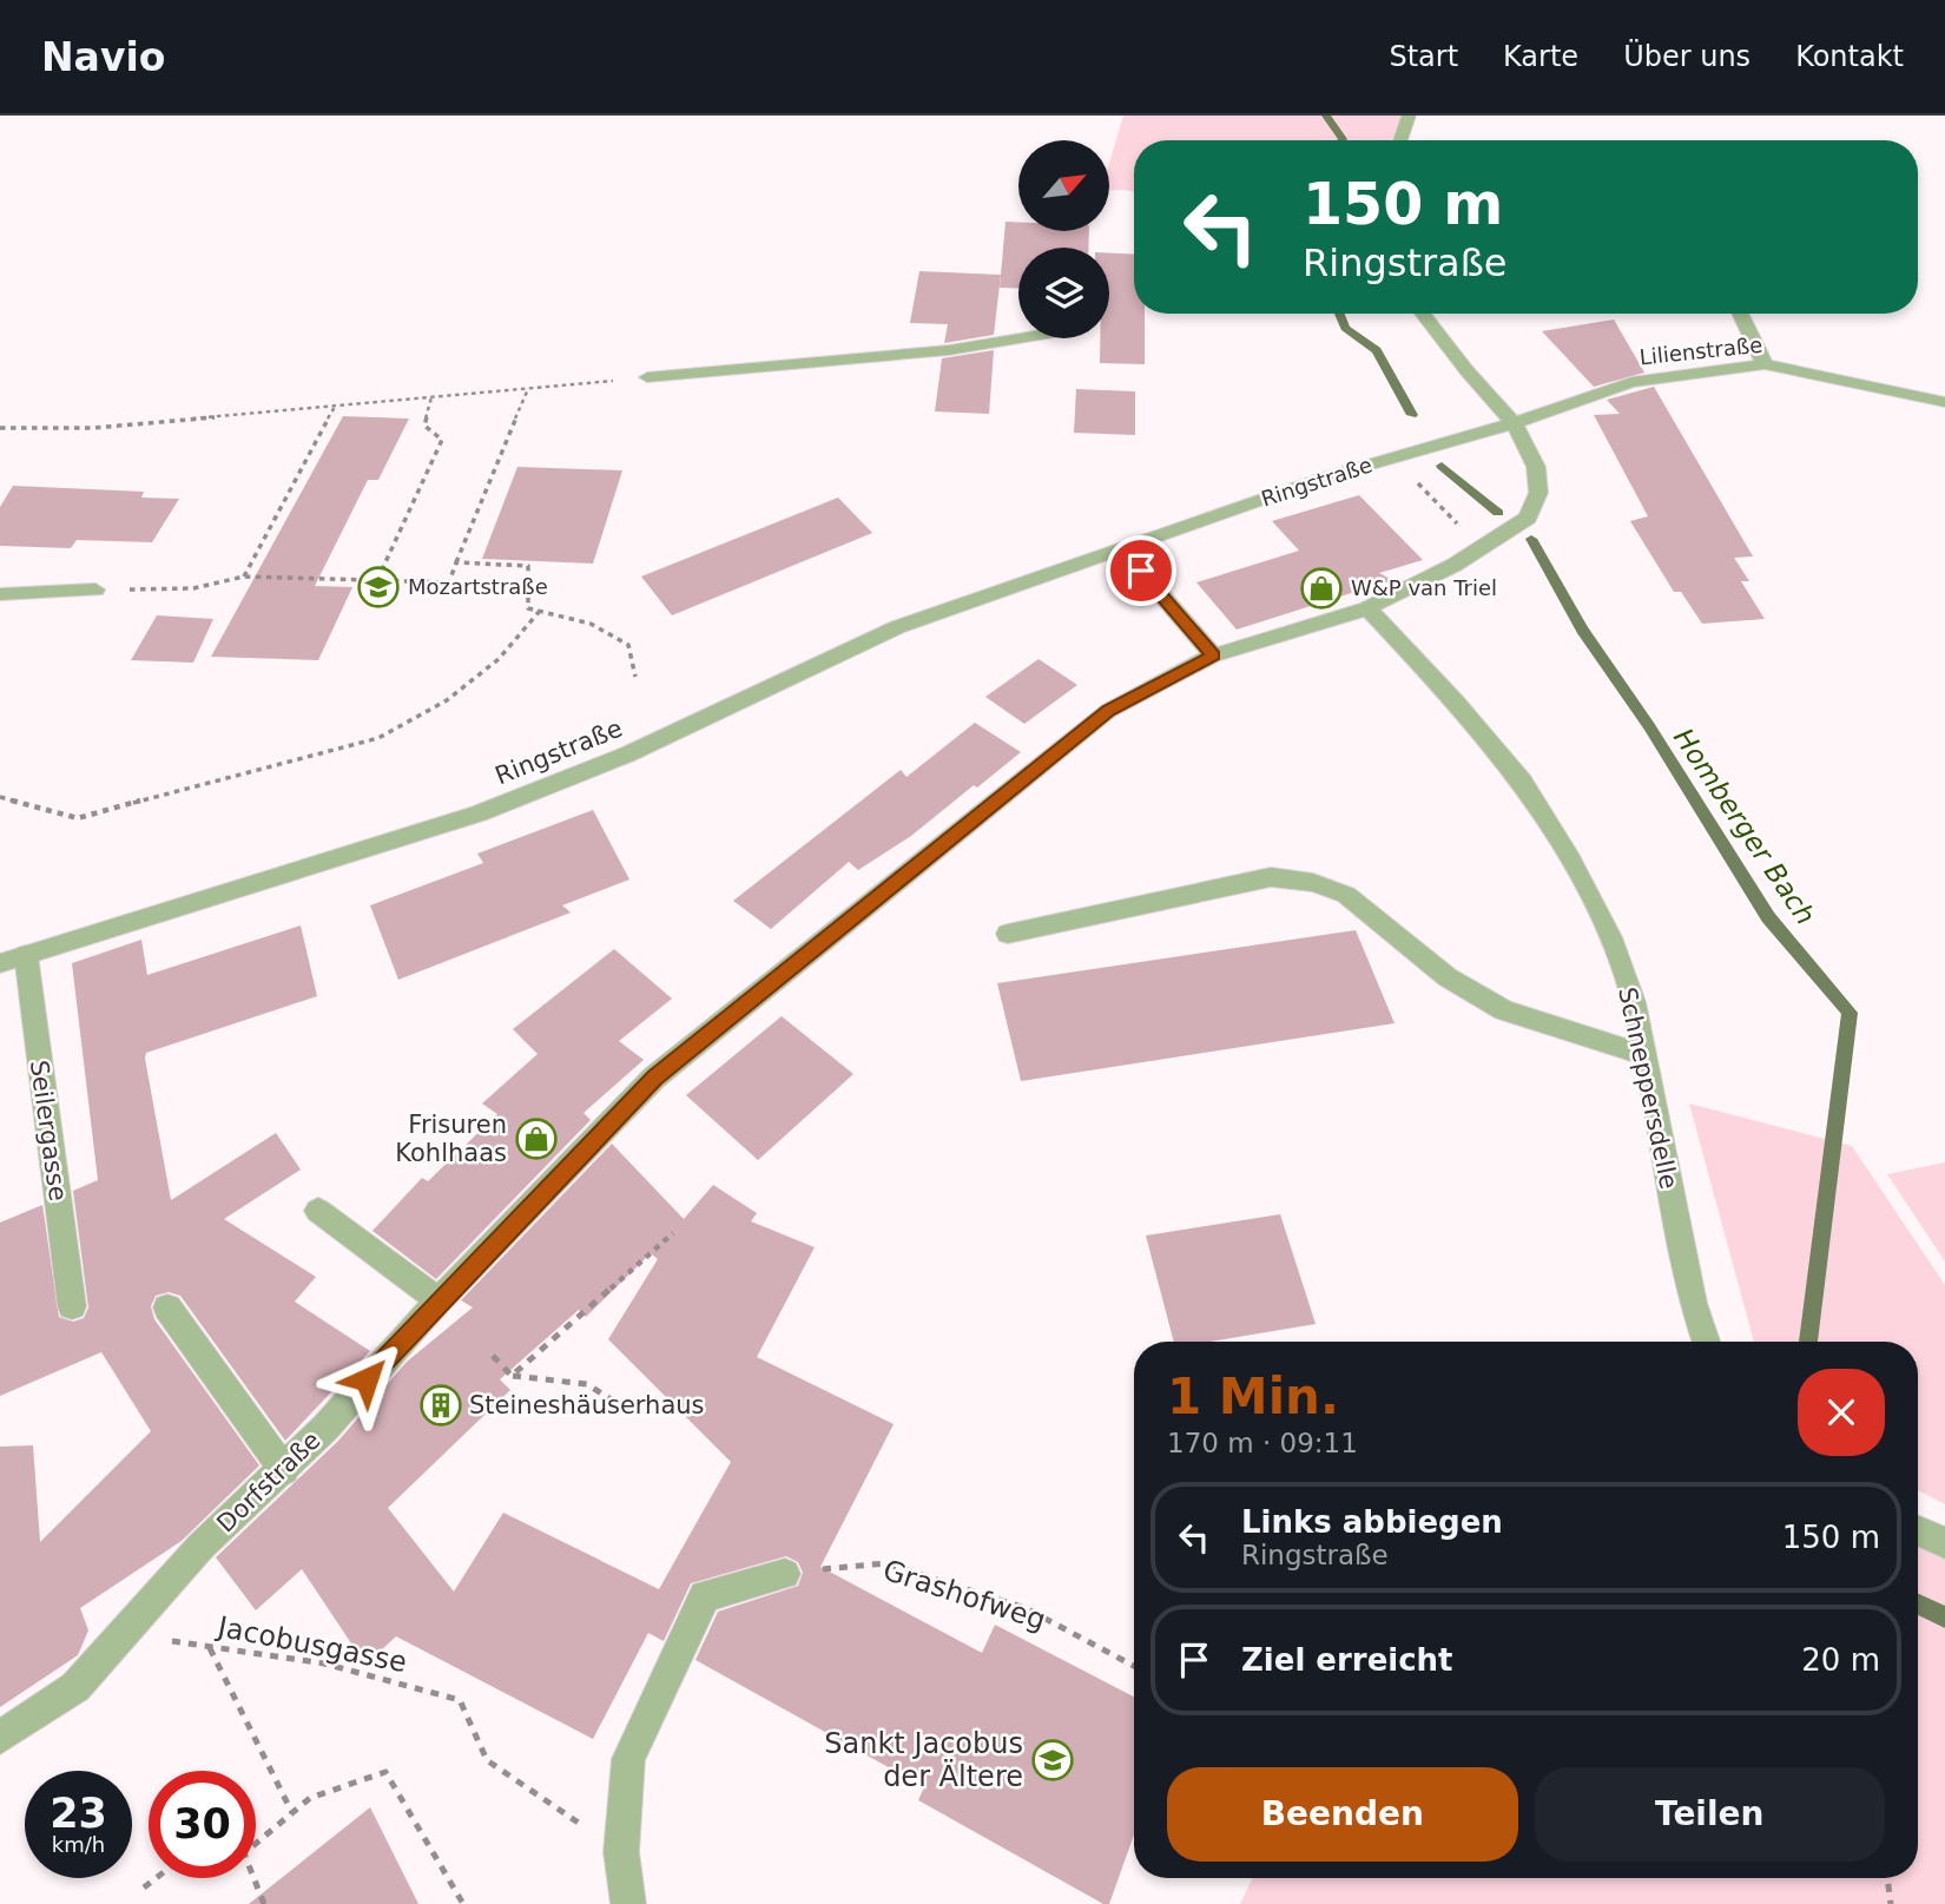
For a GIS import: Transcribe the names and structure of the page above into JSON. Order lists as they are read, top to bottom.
{
  "streets": {
    "street": [
      "Lilienstraße",
      "Ringstraße",
      "Schneppersdelle",
      "Seilergasse",
      "Dorfstraße"
    ],
    "path": ["Grashofweg", "Jacobusgasse"]
  },
  "crossings": [
    ["Lilienstraße", "Ringstraße"],
    ["Lilienstraße", "Dorfstraße"],
    ["Ringstraße", "Seilergasse"],
    ["Ringstraße", "Dorfstraße"],
    ["Schneppersdelle", "Dorfstraße"],
    ["Dorfstraße", "Jacobusgasse"]
  ],
  "water": ["Homberger Bach"],
  "places": {
    "school or university": ["Mozartstraße", "Sankt Jacobus der Ältere"],
    "shop": ["W&P van Triel", "Frisuren Kohlhaas"],
    "building": ["Steineshäuserhaus"]
  },
  "north": "top right",
  "page": {
    "header": "Navio",
    "nav": [
      "Start",
      "Karte",
      "Über uns",
      "Kontakt"
    ],
    "turn": ["150 m", "Ringstraße"],
    "heading": ["1 Min.", "170 m · 09:11"],
    "list": [
      {
        "name": "Links abbiegen",
        "note": "Ringstraße",
        "value": "150 m"
      },
      {
        "name": "Ziel erreicht",
        "value": "20 m"
      }
    ],
    "buttons": ["Beenden", "Teilen"],
    "speed": "23 km/h",
    "limit": "30"
  }
}
